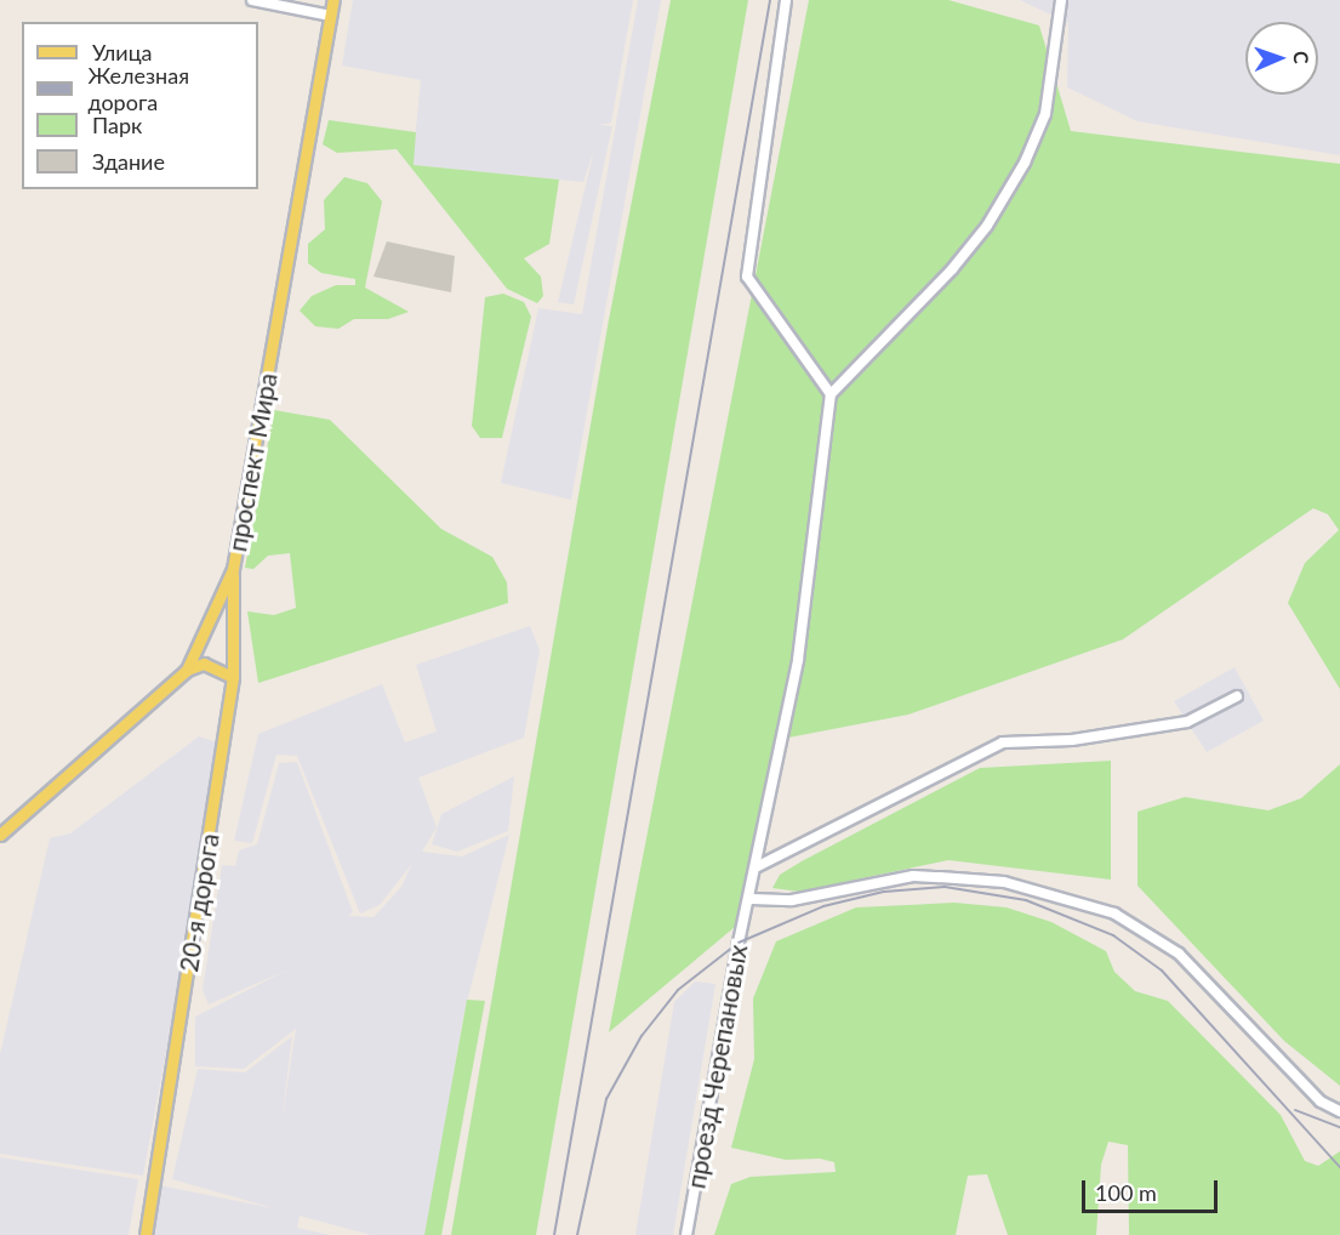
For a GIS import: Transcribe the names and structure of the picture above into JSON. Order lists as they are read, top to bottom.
{
  "streets": {
    "main road": ["проспект Мира", "20-я дорога"],
    "street": ["проезд Черепановых"]
  },
  "crossings": [
    ["проспект Мира", "20-я дорога"]
  ],
  "legend": [
    "Улица",
    "Железная дорога",
    "Парк",
    "Здание"
  ],
  "scale_bar": "100 m",
  "north": "right"
}
